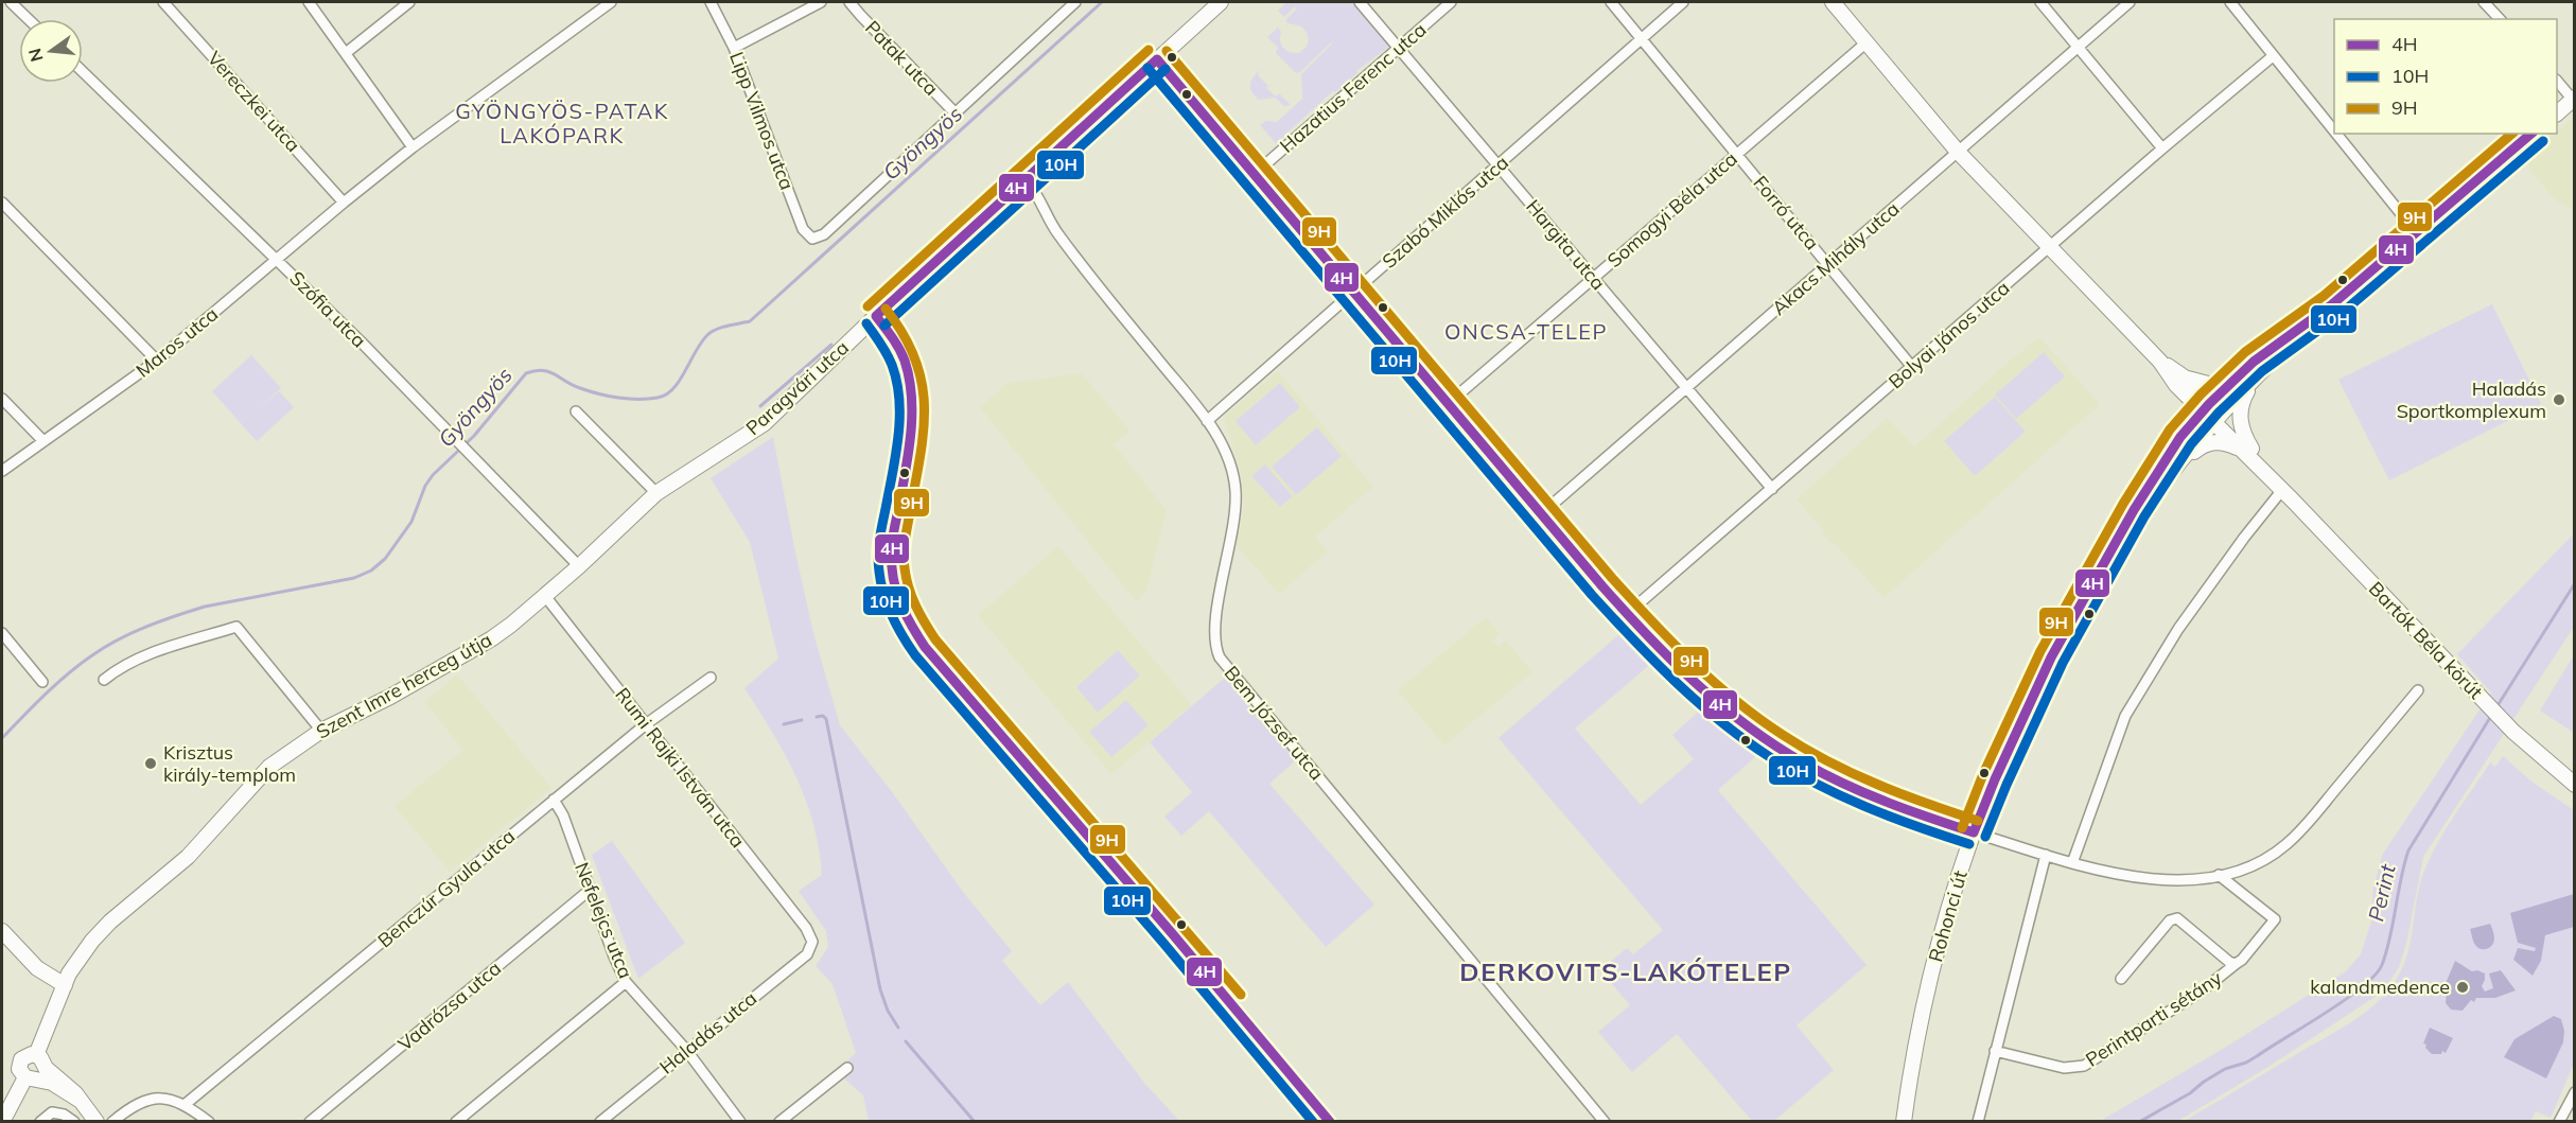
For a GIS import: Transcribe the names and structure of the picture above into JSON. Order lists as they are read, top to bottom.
{
  "streets": {
    "street": [
      "Patak utca",
      "Hazatius Ferenc utca",
      "Vereczkei utca",
      "Lipp Vilmos utca",
      "Somogyi Béla utca",
      "Szabó Miklós utca",
      "Forró utca",
      "Hargita utca",
      "Akacs Mihály utca",
      "Szófia utca",
      "Bolyai János utca",
      "Maros utca",
      "Paragvári utca",
      "Bartók Béla körút",
      "Szent Imre herceg útja",
      "Bem József utca",
      "Rumi Rajki István utca",
      "Benczúr Gyula utca",
      "Rohonci út",
      "Nefelejcs utca",
      "Vadrózsa utca",
      "Perintparti sétány",
      "Haladás utca"
    ]
  },
  "crossings": [
    ["Patak utca", "Lipp Vilmos utca"],
    ["Hazatius Ferenc utca", "Hargita utca"],
    ["Vereczkei utca", "Maros utca"],
    ["Somogyi Béla utca", "Forró utca"],
    ["Somogyi Béla utca", "Hargita utca"],
    ["Somogyi Béla utca", "Bartók Béla körút"],
    ["Szabó Miklós utca", "Forró utca"],
    ["Szabó Miklós utca", "Hargita utca"],
    ["Szabó Miklós utca", "Bem József utca"],
    ["Forró utca", "Akacs Mihály utca"],
    ["Forró utca", "Bolyai János utca"],
    ["Hargita utca", "Akacs Mihály utca"],
    ["Hargita utca", "Bolyai János utca"],
    ["Akacs Mihály utca", "Bartók Béla körút"],
    ["Szófia utca", "Maros utca"],
    ["Szófia utca", "Szent Imre herceg útja"],
    ["Bolyai János utca", "Bartók Béla körút"],
    ["Paragvári utca", "Szent Imre herceg útja"],
    ["Paragvári utca", "Bem József utca"],
    ["Bartók Béla körút", "Rohonci út"],
    ["Szent Imre herceg útja", "Rumi Rajki István utca"],
    ["Rumi Rajki István utca", "Benczúr Gyula utca"],
    ["Rumi Rajki István utca", "Haladás utca"],
    ["Benczúr Gyula utca", "Nefelejcs utca"],
    ["Nefelejcs utca", "Vadrózsa utca"],
    ["Nefelejcs utca", "Haladás utca"]
  ],
  "districts": ["GYÖNGYÖS-PATAK LAKÓPARK", "ONCSA-TELEP", "DERKOVITS-LAKÓTELEP"],
  "water": ["Gyöngyös", "Perint"],
  "places": ["Haladás Sportkomplexum", "Krisztus király-templom", "kalandmedence"],
  "lines": ["transit line 9H", "transit line 4H", "transit line 10H"],
  "legend": ["4H", "10H", "9H"],
  "north": "left"
}
